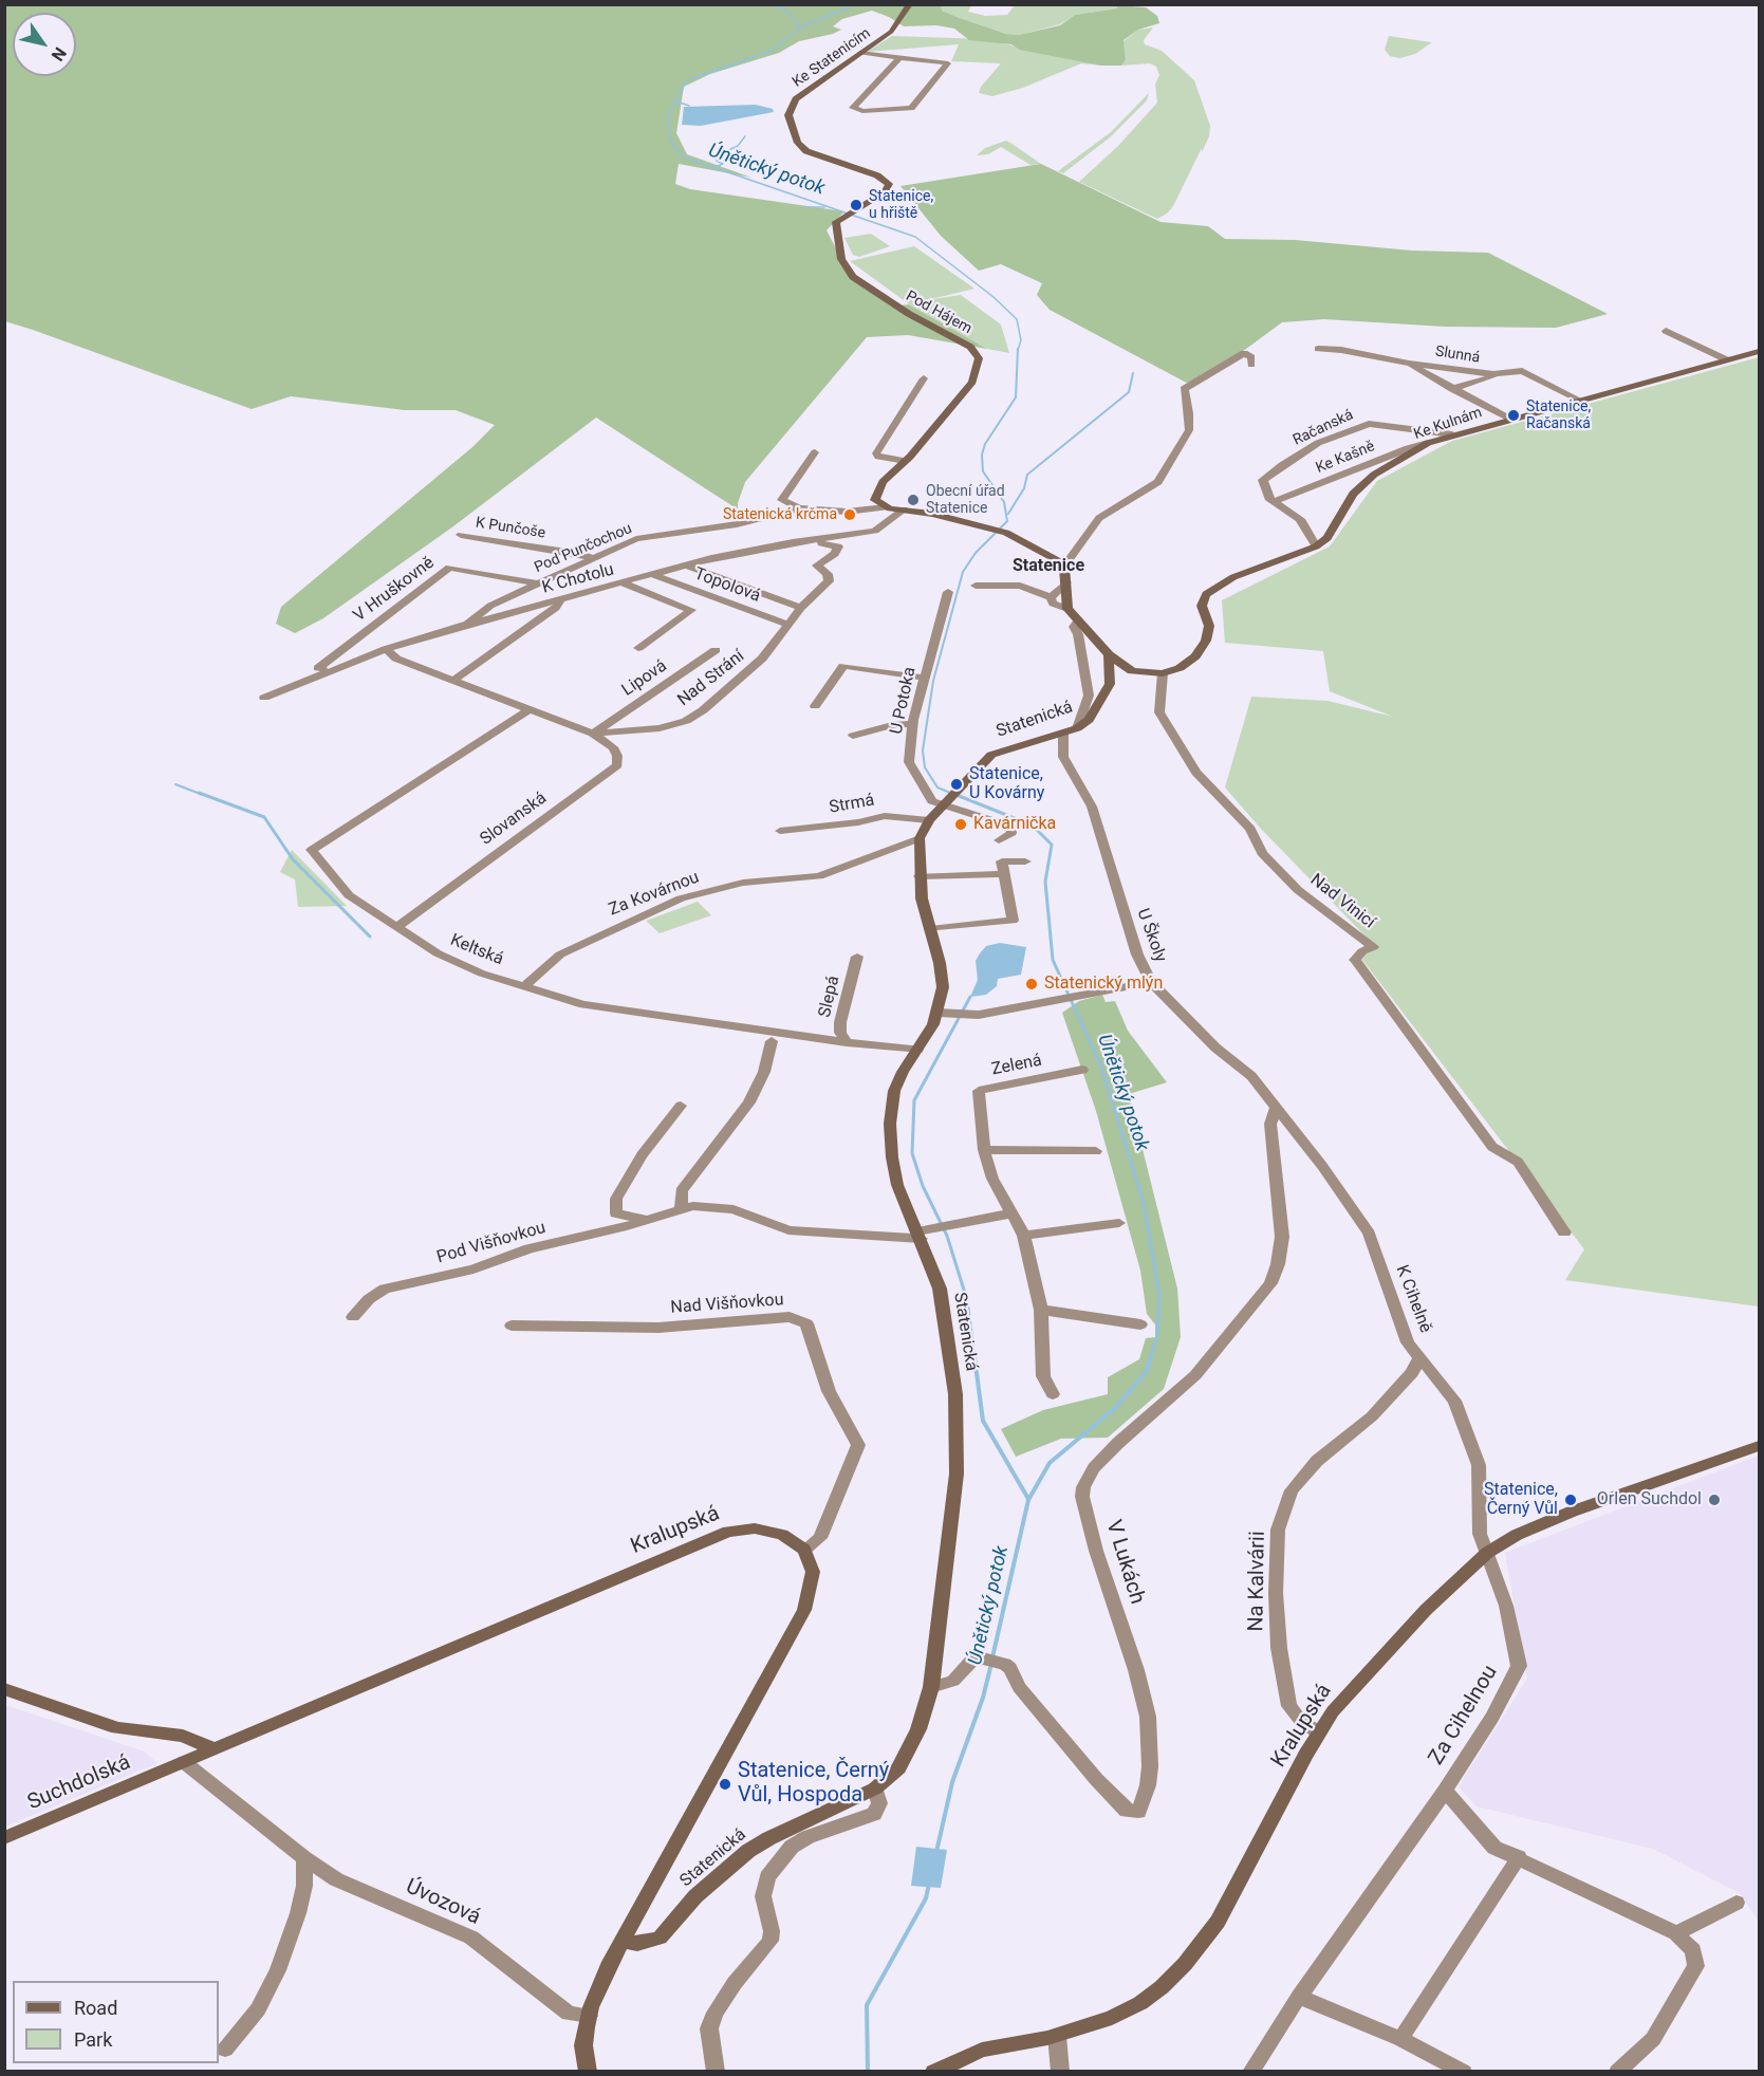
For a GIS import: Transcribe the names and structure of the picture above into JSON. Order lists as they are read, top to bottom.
{
  "streets": {
    "street": [
      "Ke Statenicím",
      "Pod Hájem",
      "Slunná",
      "Ke Kulnám",
      "Račanská",
      "Ke Kašně",
      "K Punčoše",
      "Pod Punčochou",
      "K Chotolu",
      "Topolová",
      "V Hruškovně",
      "Lipová",
      "Nad Strání",
      "U Potoka",
      "Statenická",
      "Strmá",
      "Slovanská",
      "Za Kovárnou",
      "Nad Vinicí",
      "U Školy",
      "Keltská",
      "Slepá",
      "Zelená",
      "Pod Višňovkou",
      "K Cihelně",
      "Nad Višňovkou",
      "Kralupská",
      "V Lukách",
      "Na Kalvárii",
      "Za Cihelnou",
      "Suchdolská",
      "Úvozová"
    ]
  },
  "crossings": [
    ["Ke Statenicím", "Pod Hájem"],
    ["Pod Hájem", "Pod Punčochou"],
    ["Slunná", "Ke Kulnám"],
    ["Ke Kulnám", "Račanská"],
    ["Ke Kulnám", "Ke Kašně"],
    ["Ke Kulnám", "Nad Vinicí"],
    ["Račanská", "Ke Kašně"],
    ["K Punčoše", "Pod Punčochou"],
    ["Pod Punčochou", "K Chotolu"],
    ["Pod Punčochou", "V Hruškovně"],
    ["K Chotolu", "Topolová"],
    ["K Chotolu", "V Hruškovně"],
    ["K Chotolu", "Nad Strání"],
    ["Topolová", "Nad Strání"],
    ["Lipová", "Nad Strání"],
    ["Lipová", "Slovanská"],
    ["Nad Strání", "Slovanská"],
    ["Nad Strání", "Keltská"],
    ["U Potoka", "Statenická"],
    ["Statenická", "Strmá"],
    ["Statenická", "Za Kovárnou"],
    ["Statenická", "U Školy"],
    ["Statenická", "Keltská"],
    ["Statenická", "Pod Višňovkou"],
    ["Statenická", "V Lukách"],
    ["Slovanská", "Keltská"],
    ["Za Kovárnou", "Keltská"],
    ["U Školy", "K Cihelně"],
    ["U Školy", "V Lukách"],
    ["Keltská", "Slepá"],
    ["K Cihelně", "Kralupská"],
    ["K Cihelně", "V Lukách"],
    ["K Cihelně", "Na Kalvárii"],
    ["K Cihelně", "Za Cihelnou"],
    ["Nad Višňovkou", "Kralupská"],
    ["Kralupská", "Na Kalvárii"],
    ["Kralupská", "Za Cihelnou"],
    ["Kralupská", "Suchdolská"],
    ["Kralupská", "Úvozová"],
    ["Suchdolská", "Úvozová"]
  ],
  "districts": ["Statenice"],
  "water": ["Únětický potok"],
  "places": [
    "Statenice, u hřiště",
    "Statenice, Račanská",
    "Obecní úřad Statenice",
    "Statenická krčma",
    "Statenice, U Kovárny",
    "Kavárnička",
    "Statenický mlýn",
    "Statenice, Černý Vůl",
    "Orlen Suchdol",
    "Statenice, Černý Vůl, Hospoda"
  ],
  "legend": ["Road", "Park"],
  "north": "bottom right"
}
